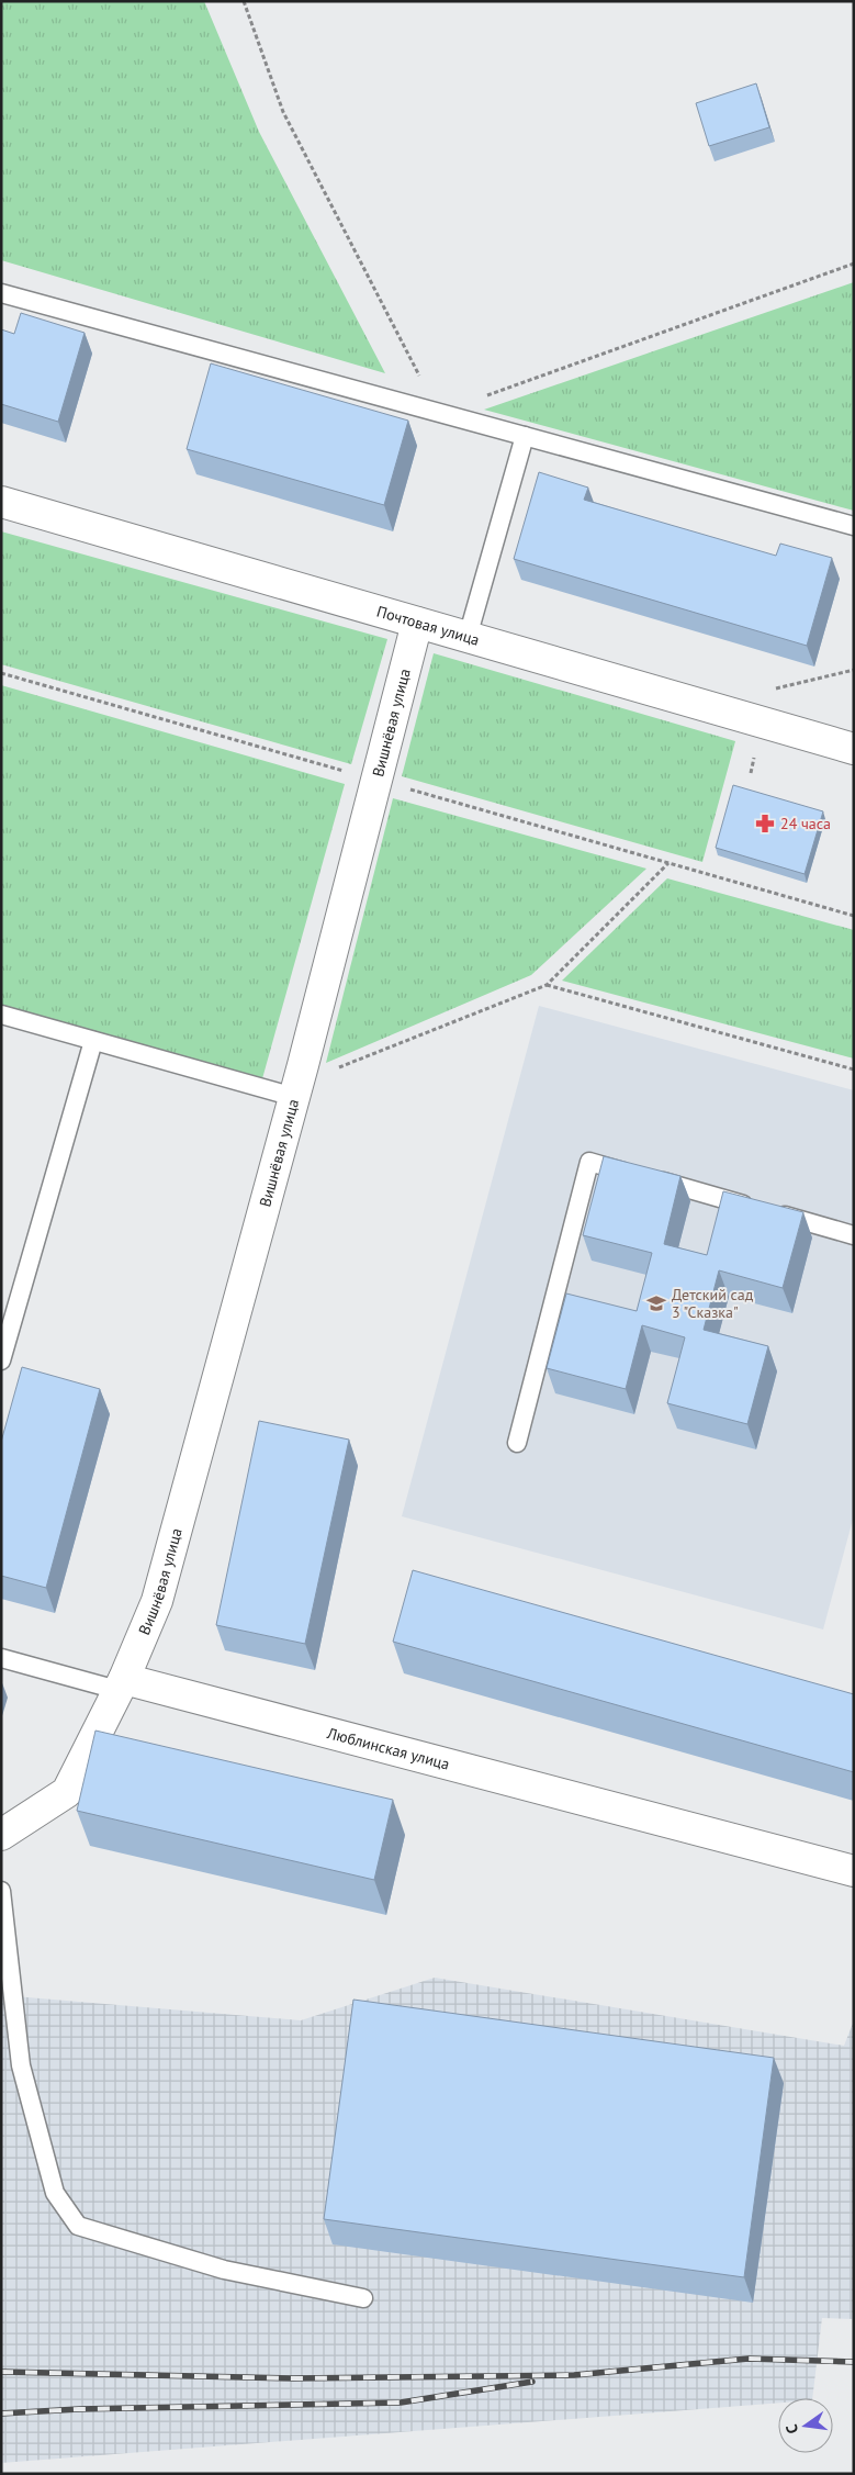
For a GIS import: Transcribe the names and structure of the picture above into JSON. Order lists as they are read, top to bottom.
{
  "streets": {
    "street": ["Почтовая улица", "Вишнёвая улица", "Люблинская улица"]
  },
  "crossings": [
    ["Почтовая улица", "Вишнёвая улица"],
    ["Вишнёвая улица", "Люблинская улица"]
  ],
  "places": {
    "pharmacy": ["24 часа"],
    "school or university": ["Детский сад 3 \"Сказка\""]
  },
  "north": "left"
}
